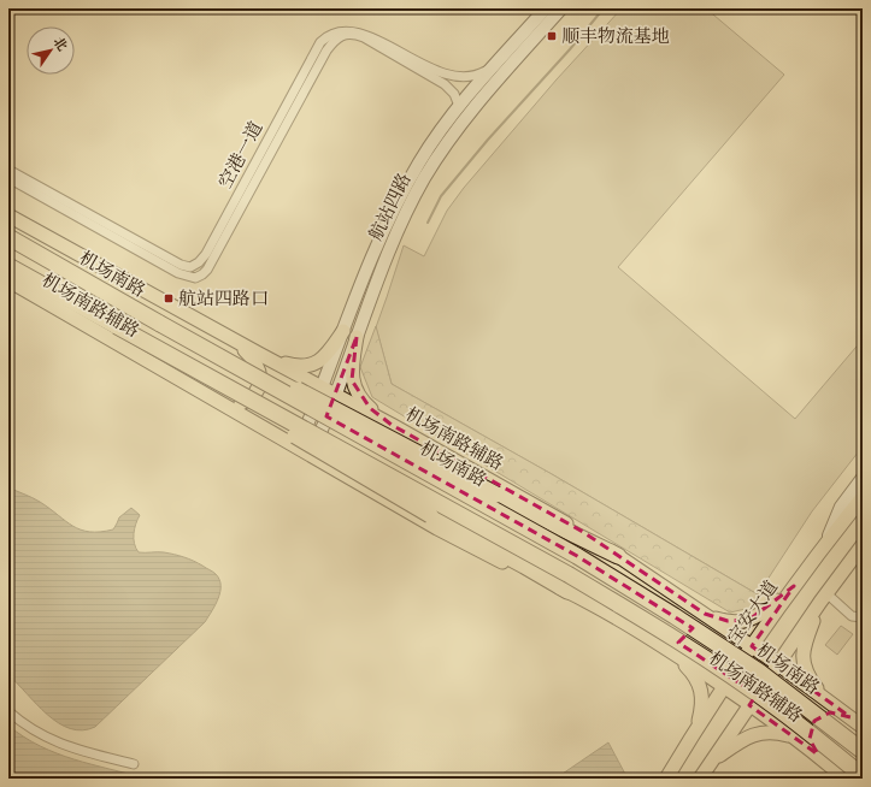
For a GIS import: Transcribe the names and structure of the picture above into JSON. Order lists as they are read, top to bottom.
{
  "streets": {
    "highway": ["机场南路"],
    "main road": ["机场南路辅路", "宝安大道"],
    "street": ["空港一道", "航站四路"]
  },
  "crossings": [
    ["空港一道", "航站四路"],
    ["航站四路", "机场南路辅路"],
    ["机场南路辅路", "宝安大道"]
  ],
  "places": {
    "transit": ["顺丰物流基地", "航站四路口"]
  },
  "north": "top right"
}
